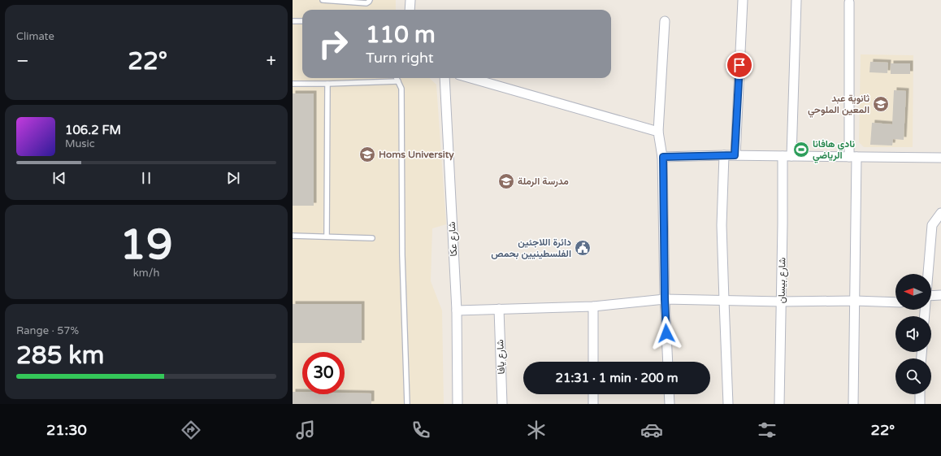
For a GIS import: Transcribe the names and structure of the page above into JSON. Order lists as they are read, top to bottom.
{
  "streets": {
    "street": ["شارع عكا", "شارع بيسان", "شارع يافا"]
  },
  "places": {
    "school or university": ["ثانوية عبد المعين الملوحي", "Homs University", "مدرسة الرملة"],
    "sports": ["نادي هافانا الرياضي"],
    "public building": ["دائرة اللاجئين الفلسطينيين بحمص"]
  },
  "north": "left",
  "page": {
    "tile": [
      "Climate",
      ["19", "km/h"],
      ["Range · 57%", "285 km"]
    ],
    "turn": ["110 m", "Turn right"],
    "heat": ["−", "22°", "+"],
    "song": ["106.2 FM", "Music"],
    "limit": "30",
    "trip": "21:31 · 1 min · 200 m",
    "tabs": ["21:30", "22°"]
  }
}
